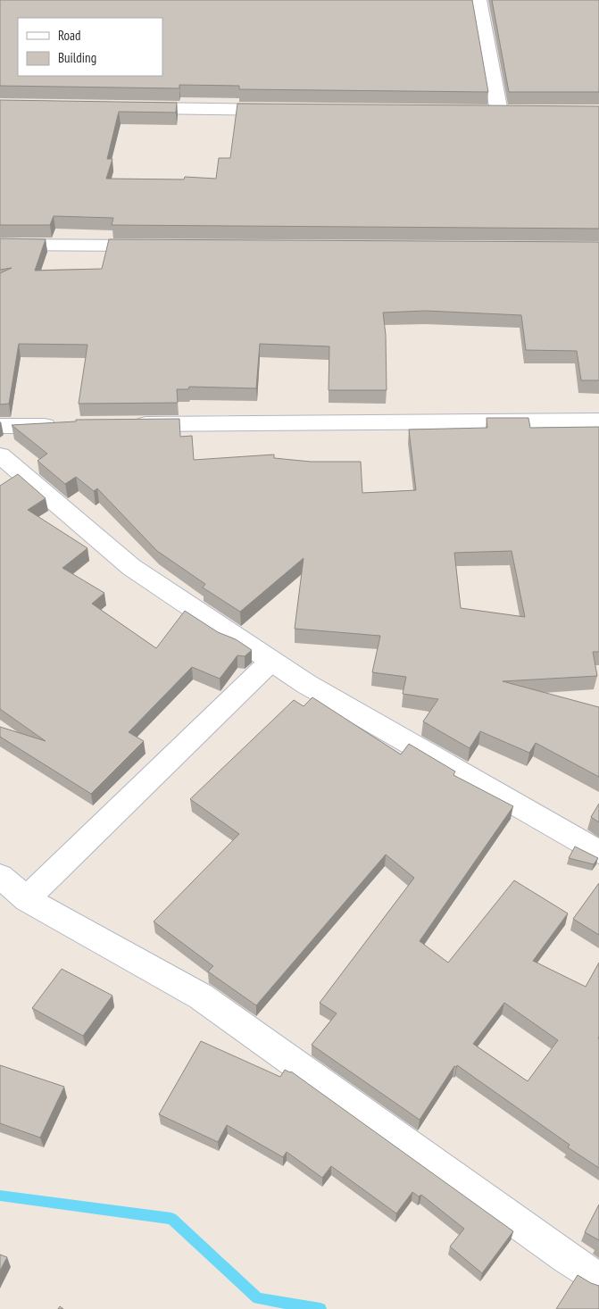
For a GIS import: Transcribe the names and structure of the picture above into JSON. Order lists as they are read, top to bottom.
{
  "legend": ["Road", "Building"]
}
